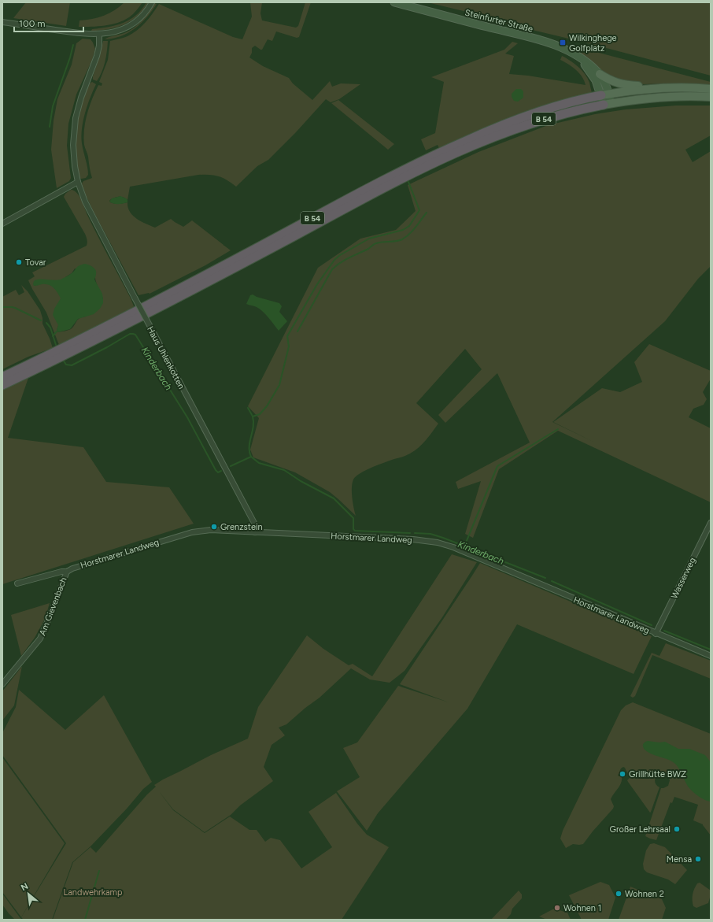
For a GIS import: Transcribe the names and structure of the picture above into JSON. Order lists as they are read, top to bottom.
{
  "streets": {
    "highway": ["B 54"],
    "main road": ["Steinfurter Straße"],
    "street": [
      "Haus Uhlenkotten",
      "Horstmarer Landweg",
      "Wasserweg",
      "Am Gievenbach"
    ]
  },
  "crossings": [
    ["Steinfurter Straße", "B 54"],
    ["Haus Uhlenkotten", "Horstmarer Landweg"],
    ["Horstmarer Landweg", "Wasserweg"],
    ["Horstmarer Landweg", "Am Gievenbach"]
  ],
  "water": ["Kinderbach"],
  "parks": ["Landwehrkamp"],
  "places": {
    "transit": ["Wilkinghege Golfplatz"],
    "other": [
      "Tovar",
      "Grenzstein",
      "Grillhütte BWZ",
      "Großer Lehrsaal",
      "Mensa",
      "Wohnen 2",
      "Wohnen 1"
    ]
  },
  "scale_bar": "100 m",
  "north": "top left"
}
